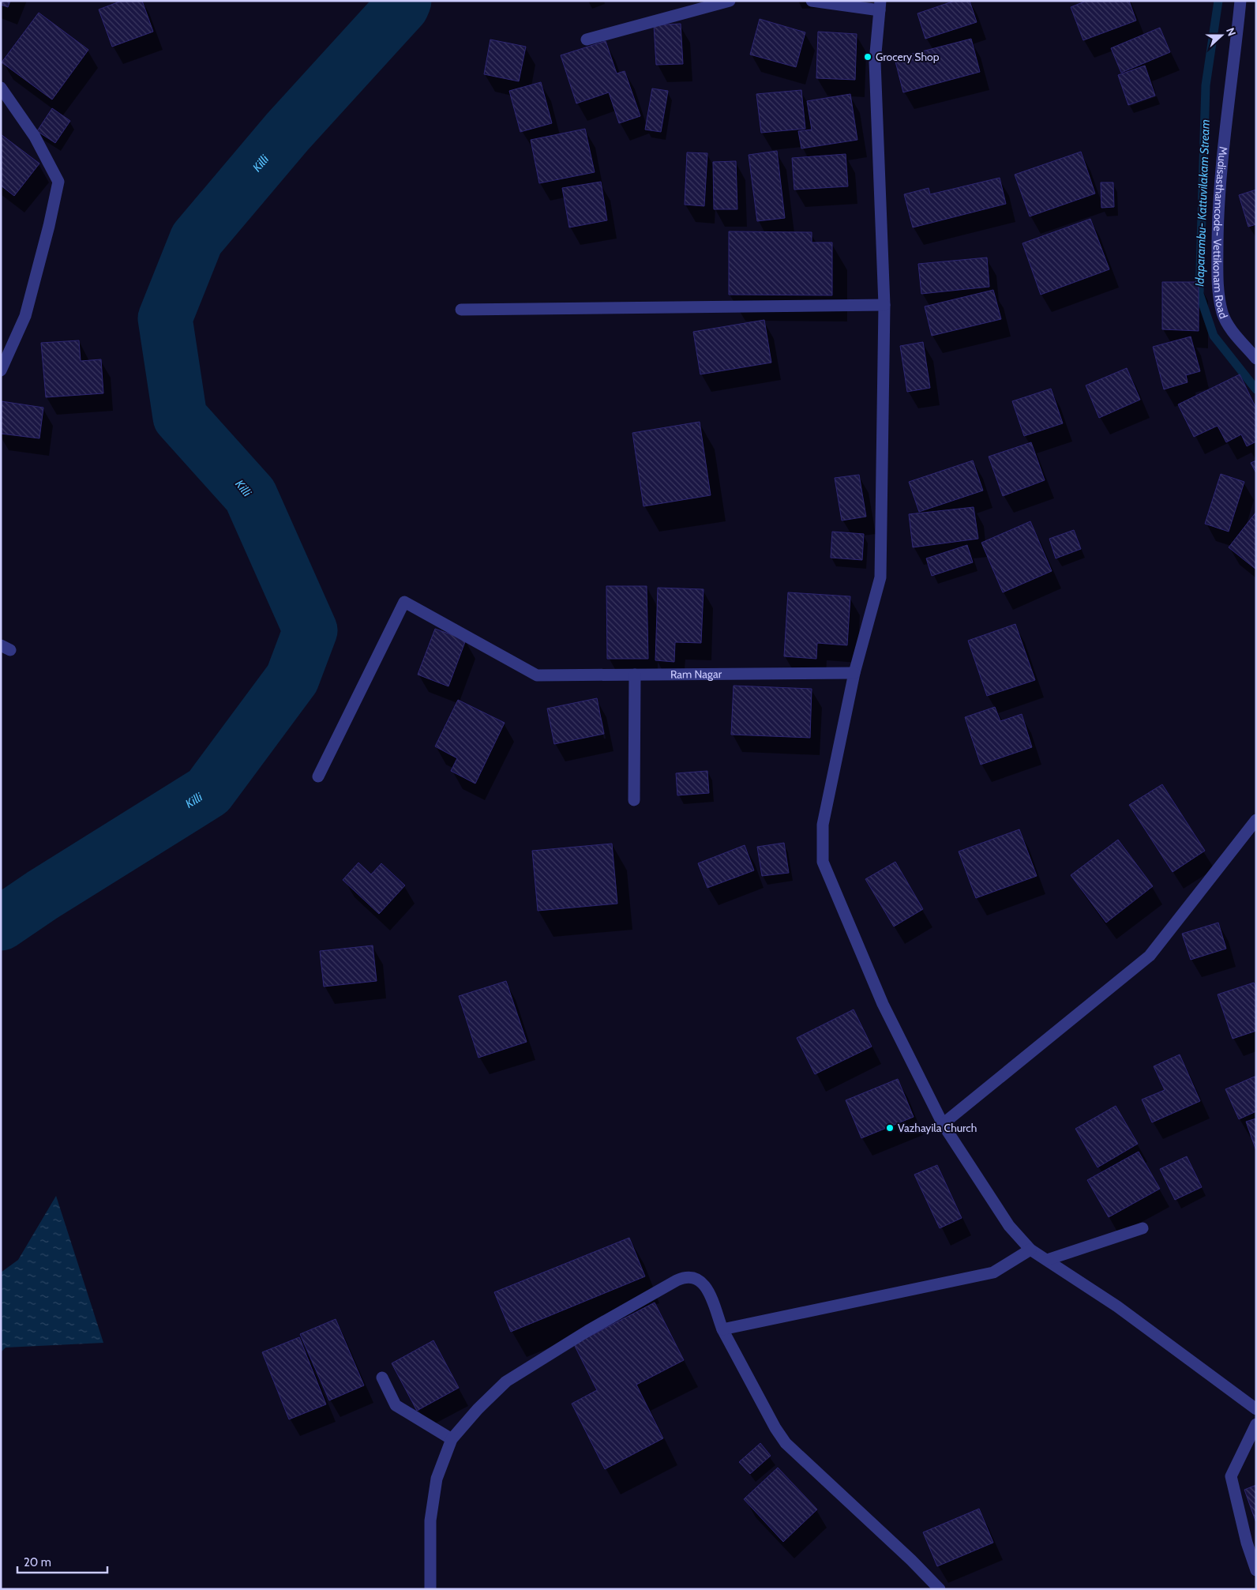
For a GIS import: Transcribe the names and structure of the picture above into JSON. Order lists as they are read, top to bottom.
{
  "streets": {
    "street": ["Mudisasthamcode- Vettikonam Road", "Ram Nagar"]
  },
  "water": ["Killi", "Idaparambu- Kattuvilakam Stream"],
  "places": ["Grocery Shop", "Vazhayila Church"],
  "scale_bar": "20 m",
  "north": "right"
}
